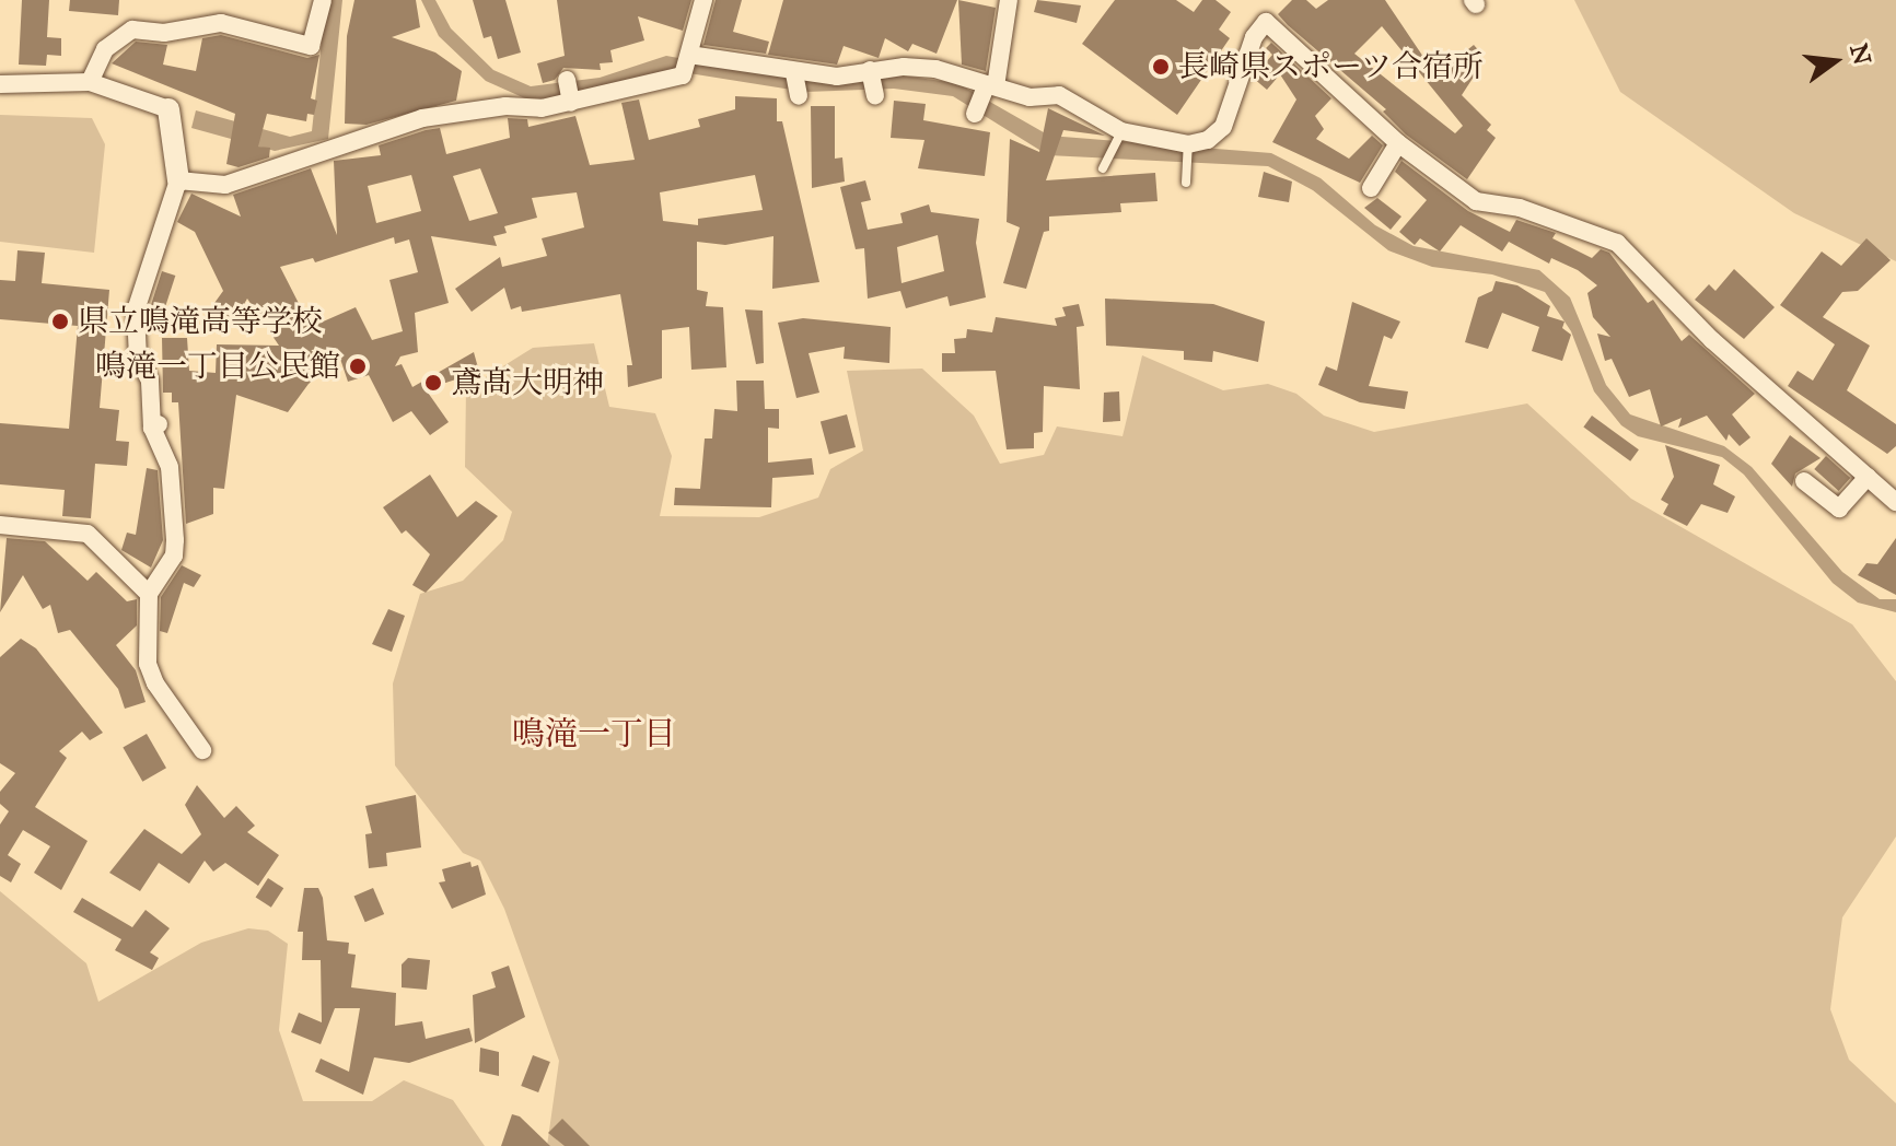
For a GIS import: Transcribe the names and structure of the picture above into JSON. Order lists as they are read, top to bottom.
{
  "districts": ["鳴滝一丁目"],
  "places": [
    "長崎県スポーツ合宿所",
    "県立鳴滝高等学校",
    "鳴滝一丁目公民館",
    "鳶髙大明神"
  ],
  "north": "right"
}
